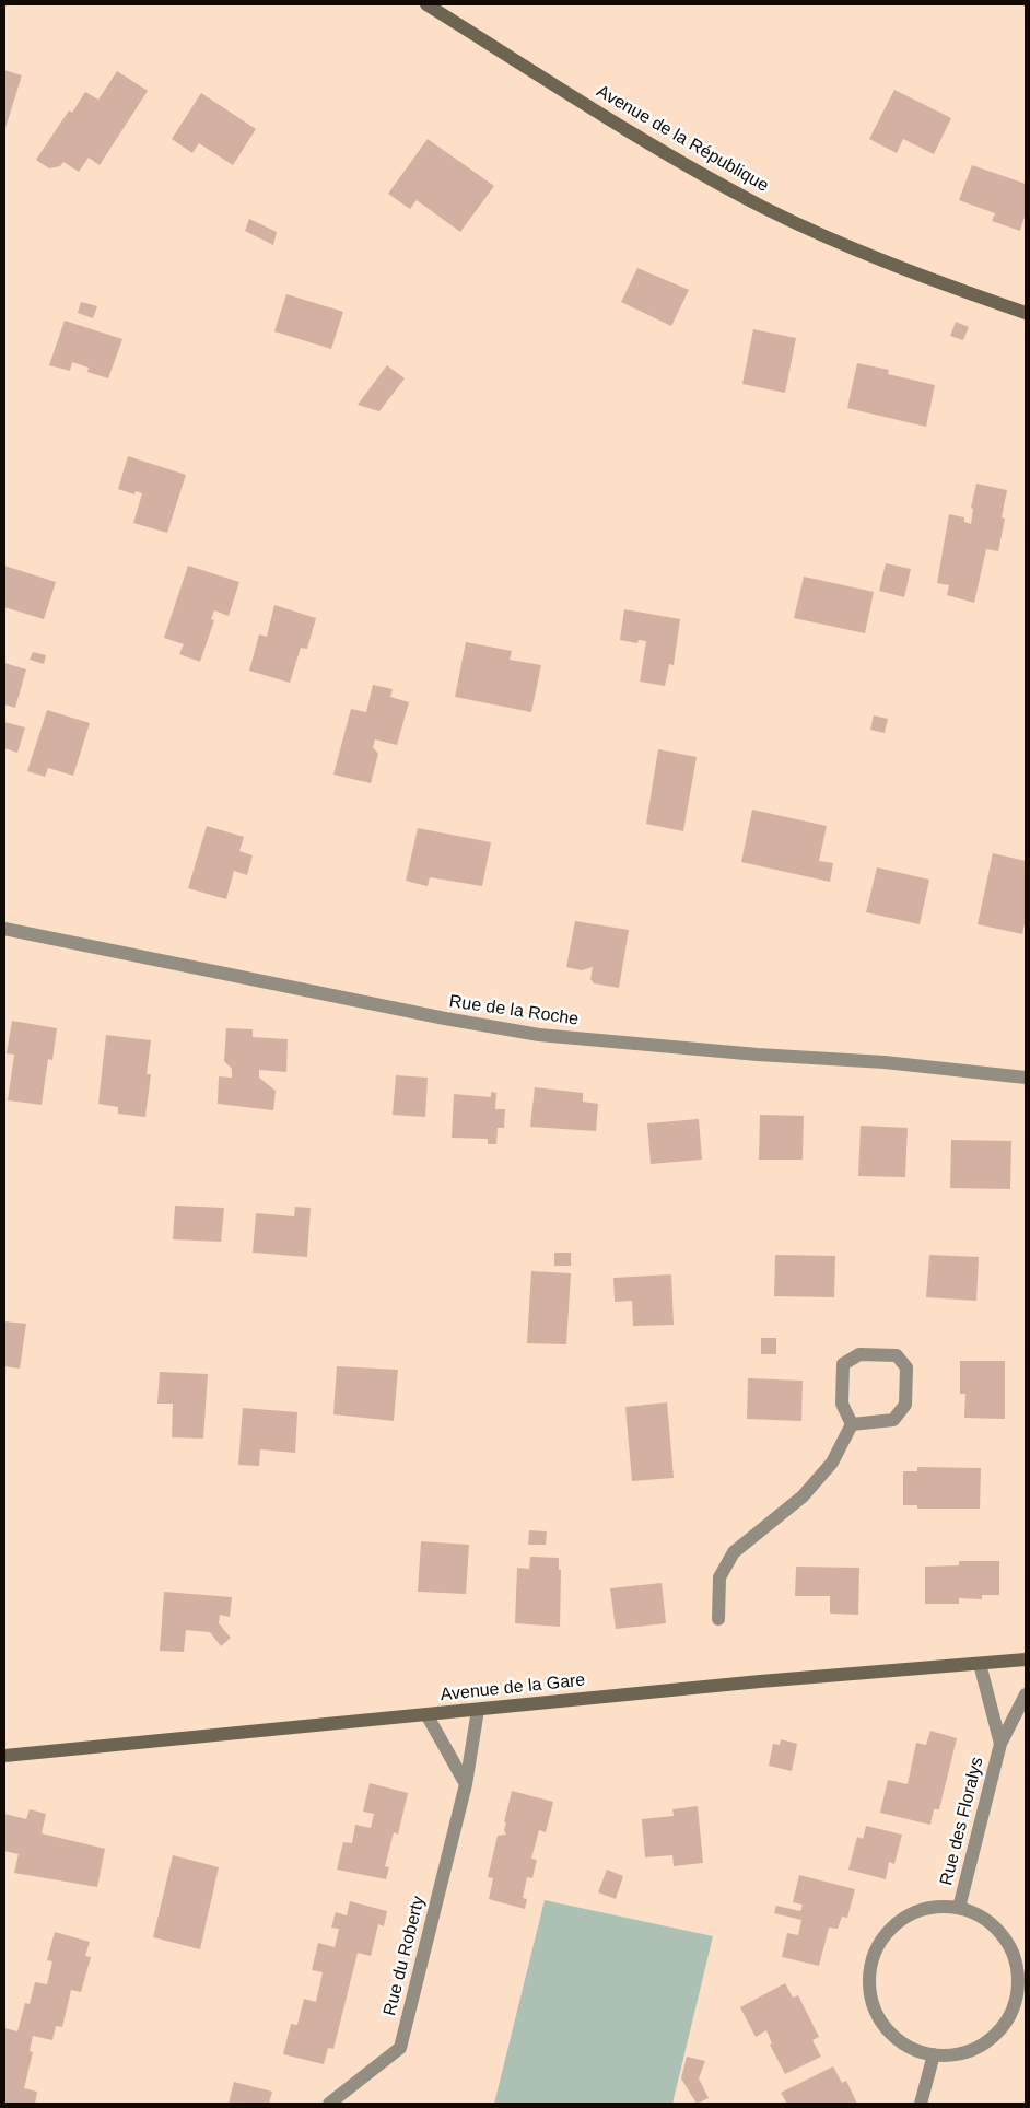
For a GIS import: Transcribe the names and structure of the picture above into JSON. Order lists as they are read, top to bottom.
{
  "streets": {
    "street": [
      "Avenue de la République",
      "Rue de la Roche",
      "Avenue de la Gare",
      "Rue des Floralys",
      "Rue du Roberty"
    ]
  },
  "crossings": [
    ["Avenue de la Gare", "Rue des Floralys"],
    ["Avenue de la Gare", "Rue du Roberty"]
  ]
}
